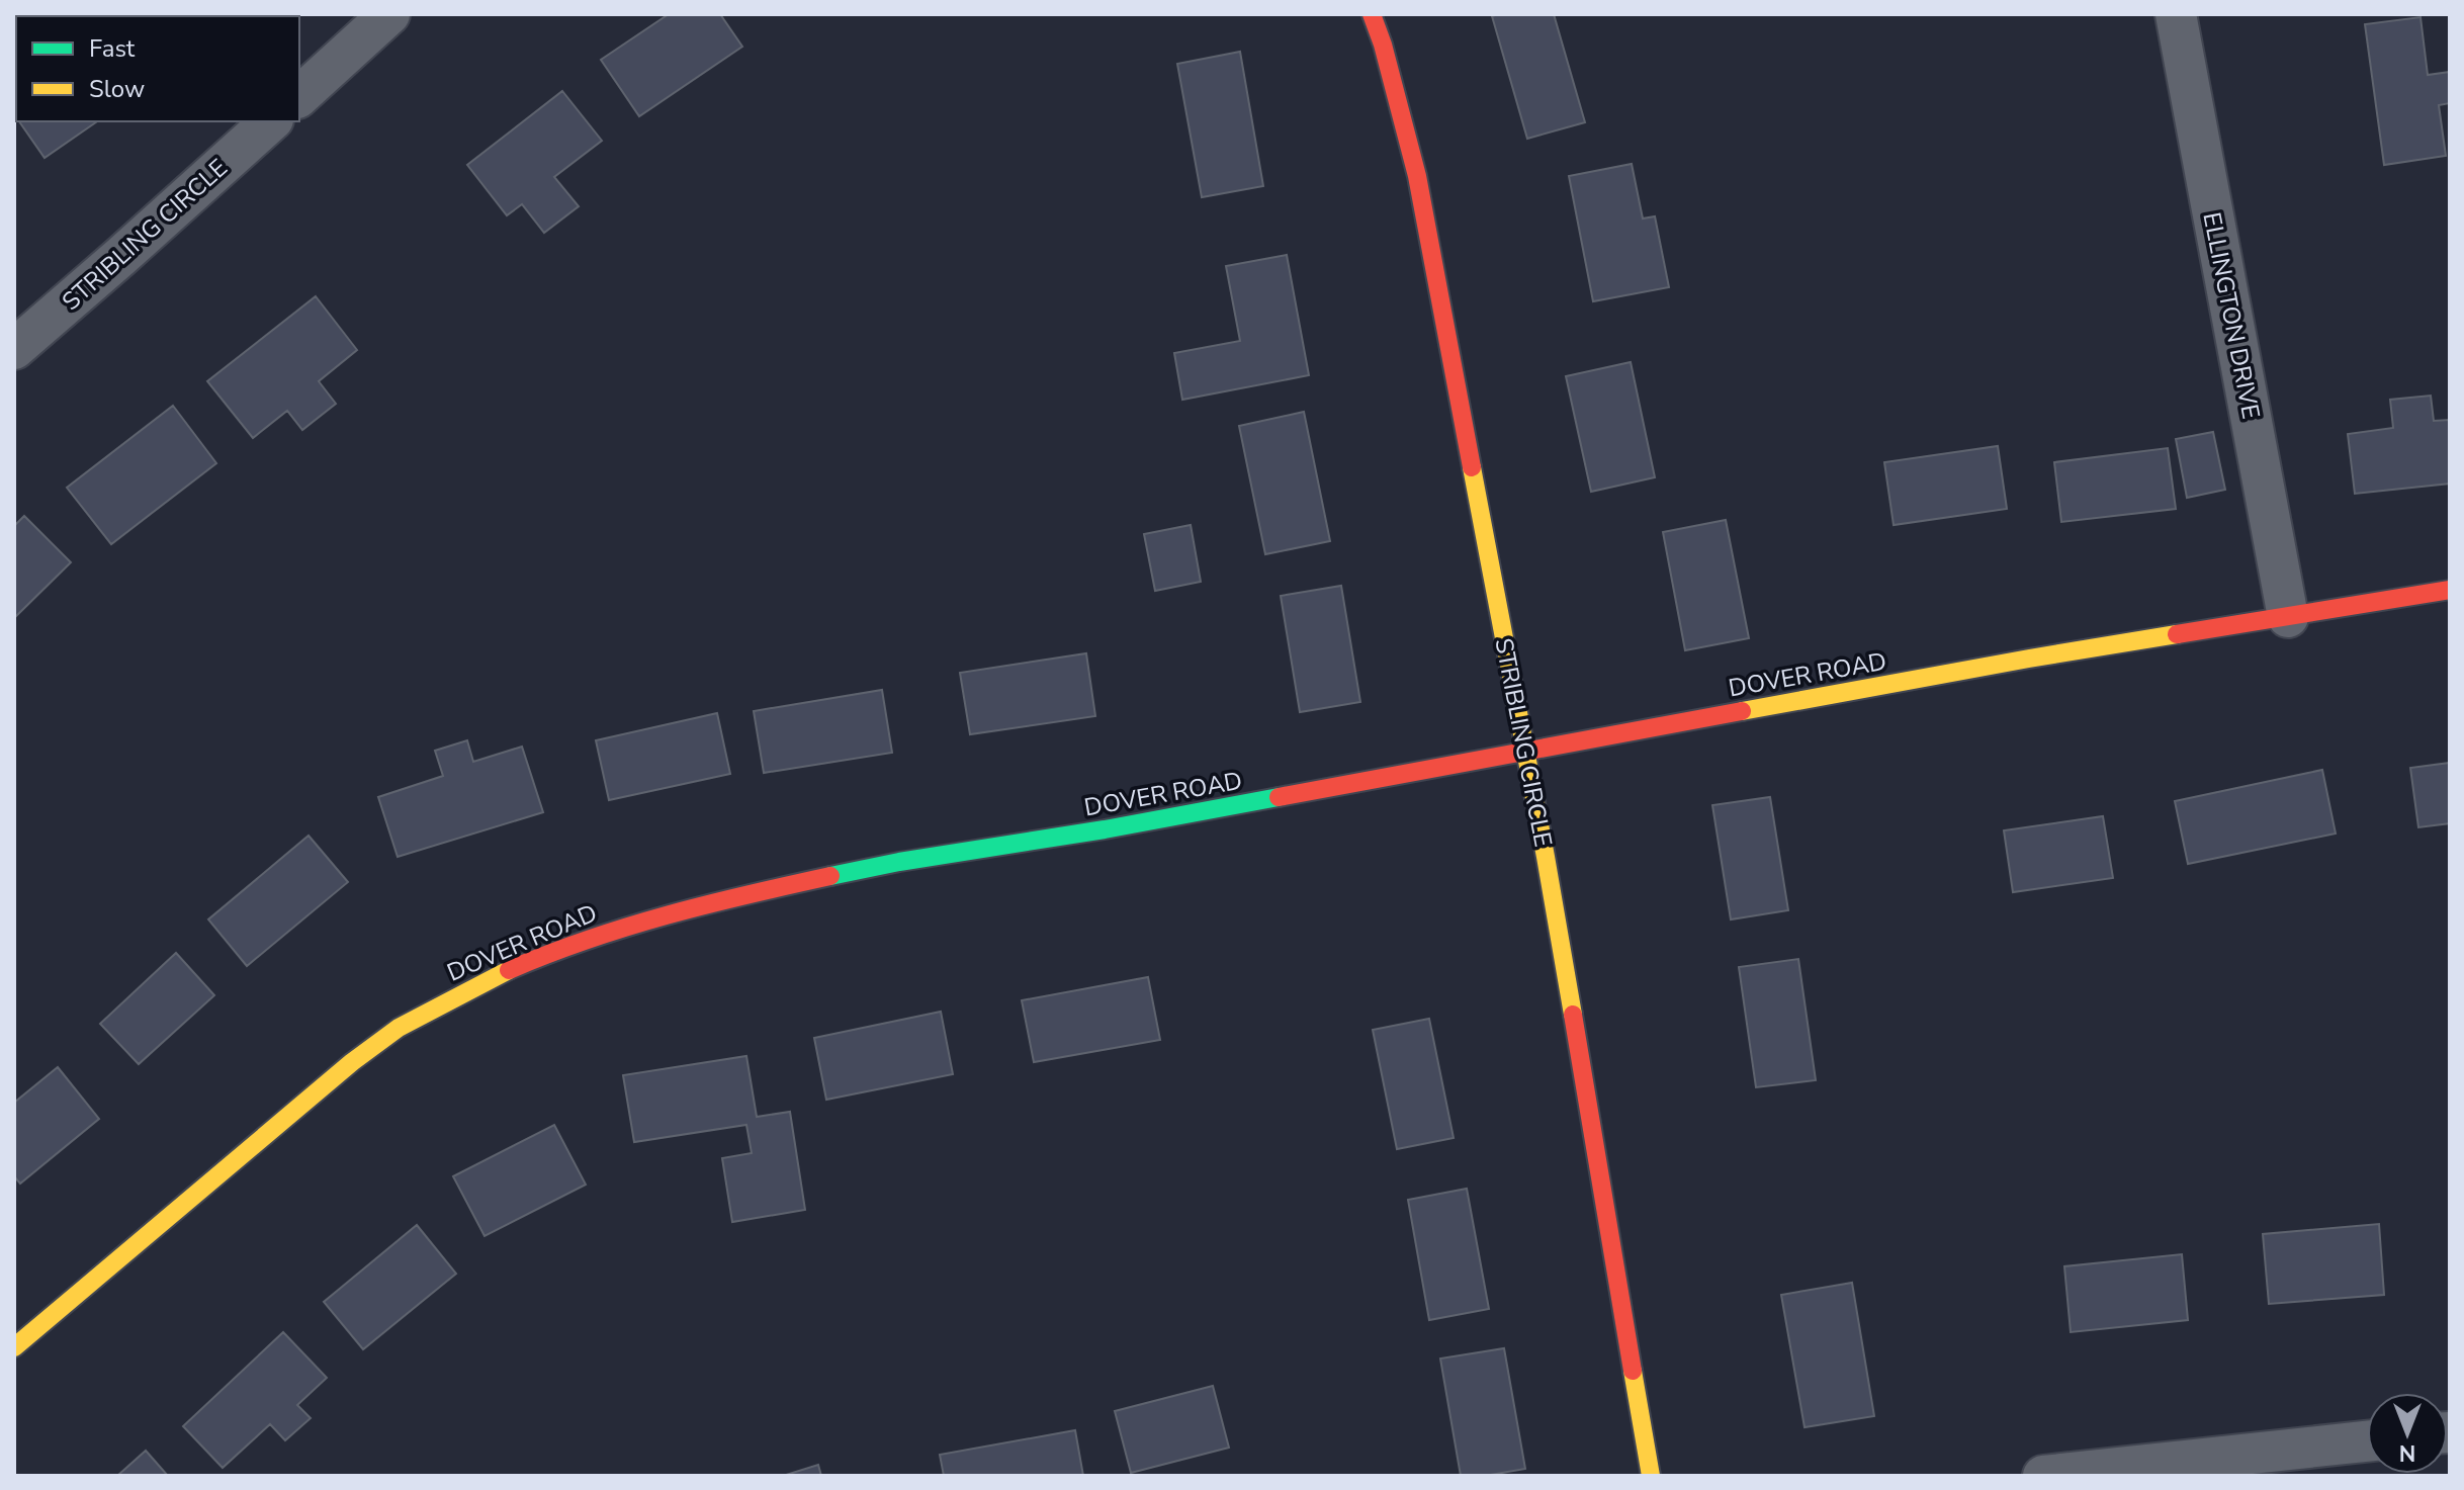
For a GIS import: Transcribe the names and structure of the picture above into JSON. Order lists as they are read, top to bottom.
{
  "streets": {
    "street": ["STRIBLING CIRCLE", "ELLINGTON DRIVE", "DOVER ROAD"]
  },
  "crossings": [
    ["STRIBLING CIRCLE", "DOVER ROAD"],
    ["ELLINGTON DRIVE", "DOVER ROAD"]
  ],
  "legend": ["Fast", "Slow"],
  "north": "bottom"
}
